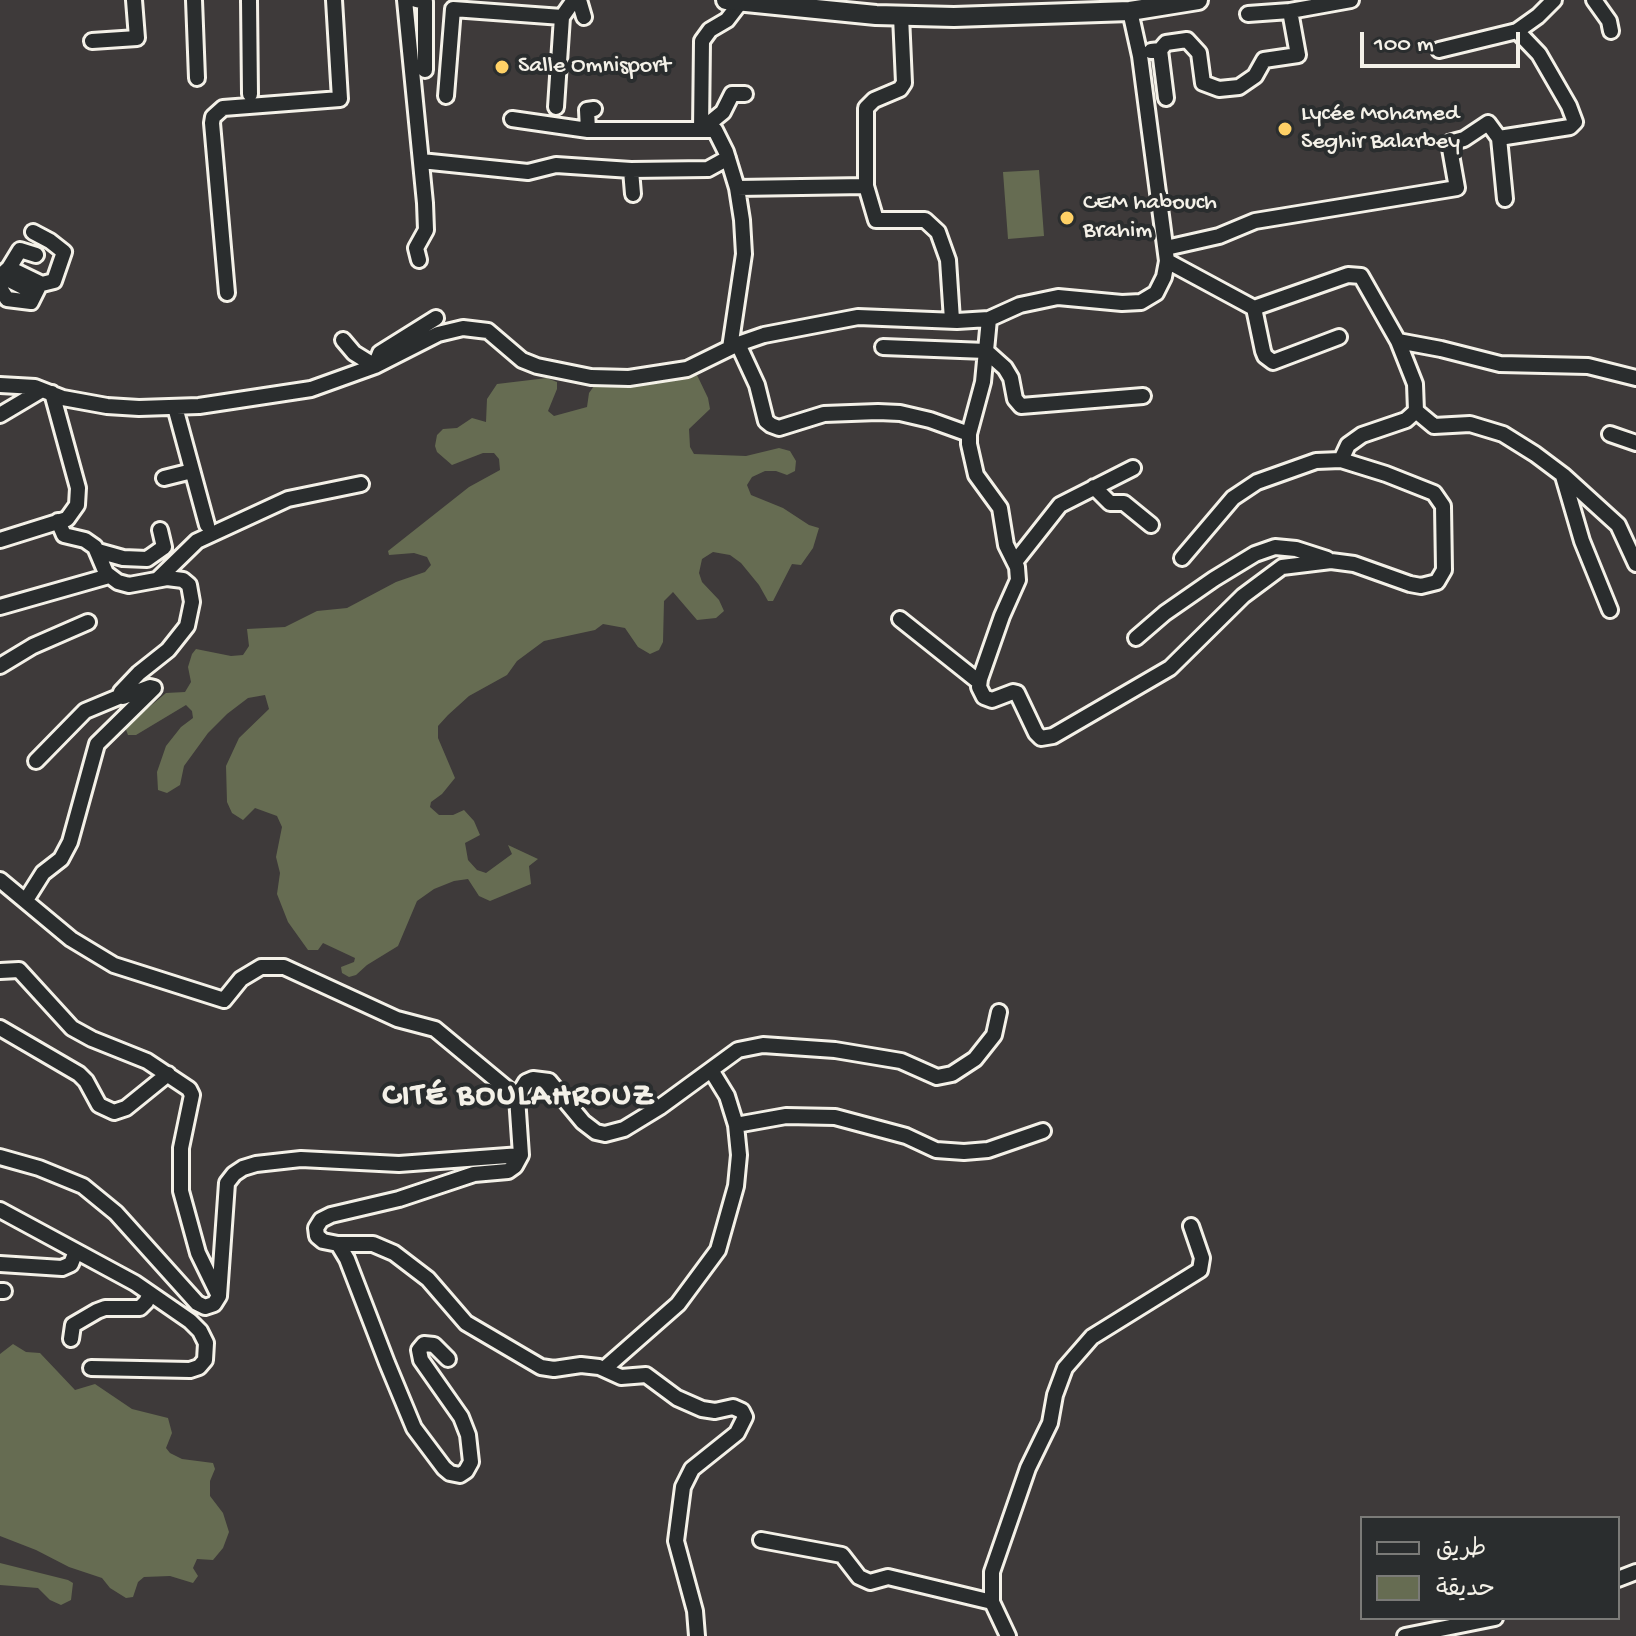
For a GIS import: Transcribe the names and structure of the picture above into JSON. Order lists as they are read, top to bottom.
{
  "districts": ["CITÉ BOULAHROUZ"],
  "places": ["Salle Omnisport", "Lycée Mohamed Seghir Balarbey", "CEM habouch Brahim"],
  "legend": ["طريق", "حديقة"],
  "scale_bar": "100 m"
}
